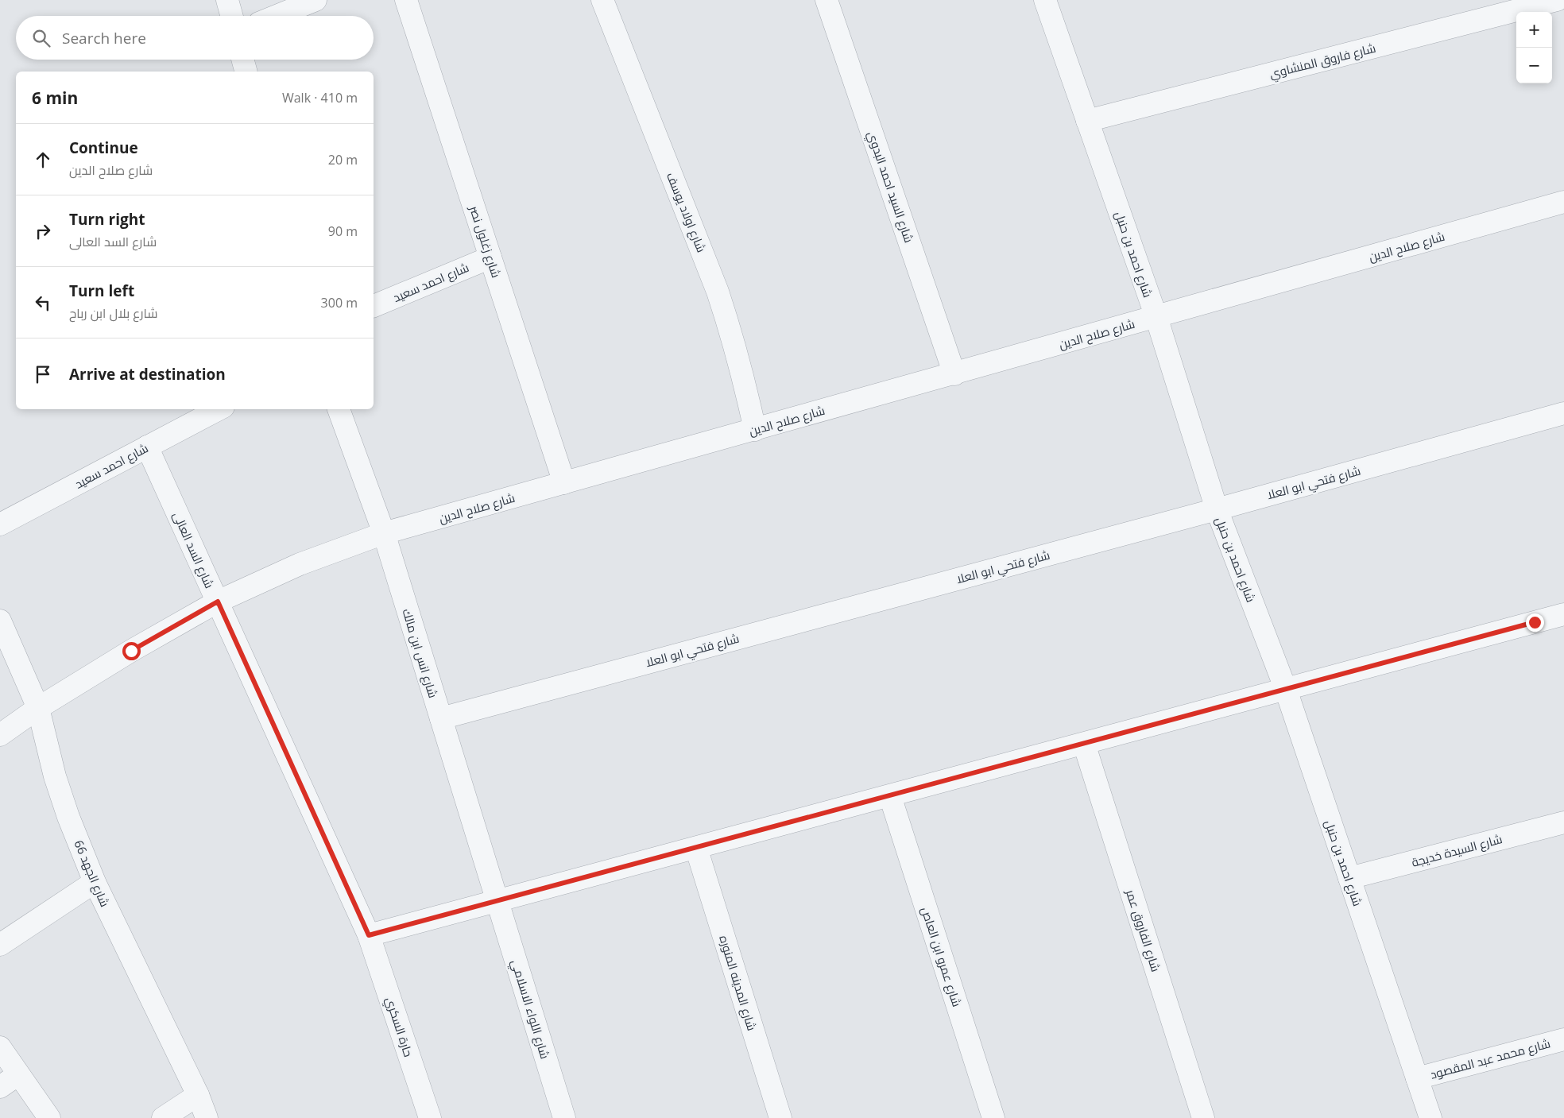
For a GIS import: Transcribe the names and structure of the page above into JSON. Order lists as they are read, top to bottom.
{
  "streets": {
    "street": [
      "شارع فاروق المنشاوي",
      "شارع السيد احمد البدوي",
      "شارع اولاد يوسف",
      "شارع زغلول نصر",
      "شارع صلاح الدين",
      "شارع احمد بن حنبل",
      "شارع احمد سعيد",
      "شارع فتحي ابو العلا",
      "شارع السد العالى",
      "شارع انس ابن مالك",
      "شارع السيدة خديجة",
      "شارع الجهد 66",
      "شارع الفاروق عمر",
      "شارع عمرو ابن العاص",
      "شارع المدينه المنوره",
      "شارع اللواء الاسلامي",
      "حارة السكري",
      "شارع محمد عبد المقصود"
    ]
  },
  "crossings": [
    ["شارع فاروق المنشاوي", "شارع احمد بن حنبل"],
    ["شارع السيد احمد البدوي", "شارع صلاح الدين"],
    ["شارع اولاد يوسف", "شارع صلاح الدين"],
    ["شارع زغلول نصر", "شارع صلاح الدين"],
    ["شارع زغلول نصر", "شارع احمد سعيد"],
    ["شارع صلاح الدين", "شارع احمد بن حنبل"],
    ["شارع صلاح الدين", "شارع السد العالى"],
    ["شارع صلاح الدين", "شارع انس ابن مالك"],
    ["شارع صلاح الدين", "شارع الجهد 66"],
    ["شارع احمد بن حنبل", "شارع فتحي ابو العلا"],
    ["شارع احمد بن حنبل", "شارع السيدة خديجة"],
    ["شارع احمد بن حنبل", "شارع محمد عبد المقصود"],
    ["شارع احمد سعيد", "شارع السد العالى"],
    ["شارع فتحي ابو العلا", "شارع انس ابن مالك"],
    ["شارع السد العالى", "حارة السكري"],
    ["شارع انس ابن مالك", "شارع اللواء الاسلامي"]
  ],
  "page": {
    "map_buttons": ["+", "−"],
    "search": "Search here",
    "heading": ["6 min", "Walk · 410 m"],
    "list": [
      ["Continue", "شارع صلاح الدين", "20 m"],
      ["Turn right", "شارع السد العالى", "90 m"],
      ["Turn left", "شارع بلال ابن رباح", "300 m"],
      "Arrive at destination"
    ]
  }
}
